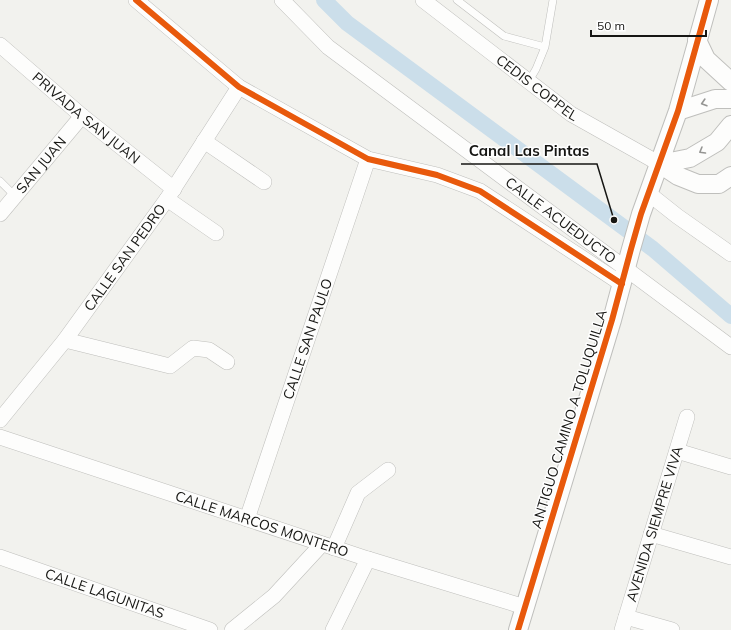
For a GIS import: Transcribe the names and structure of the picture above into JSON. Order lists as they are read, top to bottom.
{
  "streets": {
    "street": [
      "CEDIS COPPEL",
      "PRIVADA SAN JUAN",
      "SAN JUAN",
      "CALLE ACUEDUCTO",
      "CALLE SAN PEDRO",
      "CALLE SAN PAULO",
      "ANTIGUO CAMINO A TOLUQUILLA",
      "AVENIDA SIEMPRE VIVA",
      "CALLE MARCOS MONTERO",
      "CALLE LAGUNITAS"
    ]
  },
  "crossings": [
    ["CEDIS COPPEL", "ANTIGUO CAMINO A TOLUQUILLA"],
    ["PRIVADA SAN JUAN", "SAN JUAN"],
    ["PRIVADA SAN JUAN", "CALLE SAN PEDRO"],
    ["CALLE ACUEDUCTO", "ANTIGUO CAMINO A TOLUQUILLA"],
    ["CALLE SAN PAULO", "CALLE MARCOS MONTERO"],
    ["ANTIGUO CAMINO A TOLUQUILLA", "CALLE MARCOS MONTERO"]
  ],
  "places": ["Canal Las Pintas"],
  "scale_bar": "50 m"
}
